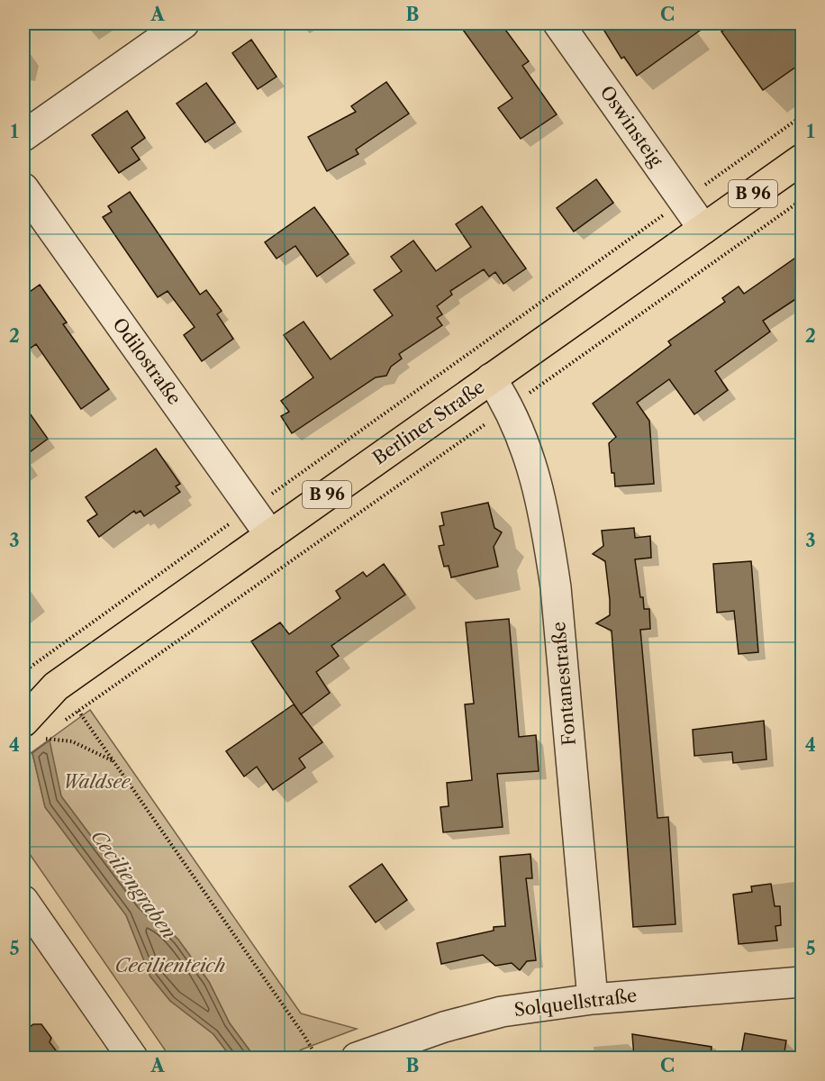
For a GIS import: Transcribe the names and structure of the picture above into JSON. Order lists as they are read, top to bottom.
{
  "streets": {
    "main road": ["B 96", "Berliner Straße"],
    "street": [
      "Oswinsteig",
      "Odilostraße",
      "Fontanestraße",
      "Solquellstraße"
    ]
  },
  "crossings": [
    ["Oswinsteig", "Berliner Straße"],
    ["Odilostraße", "Berliner Straße"],
    ["Berliner Straße", "Fontanestraße"],
    ["Fontanestraße", "Solquellstraße"]
  ],
  "water": ["Ceciliengraben", "Cecilienteich"],
  "parks": ["Waldsee"],
  "grid": {
    "columns": ["A", "B", "C"],
    "rows": [
      "1",
      "2",
      "3",
      "4",
      "5"
    ]
  }
}
